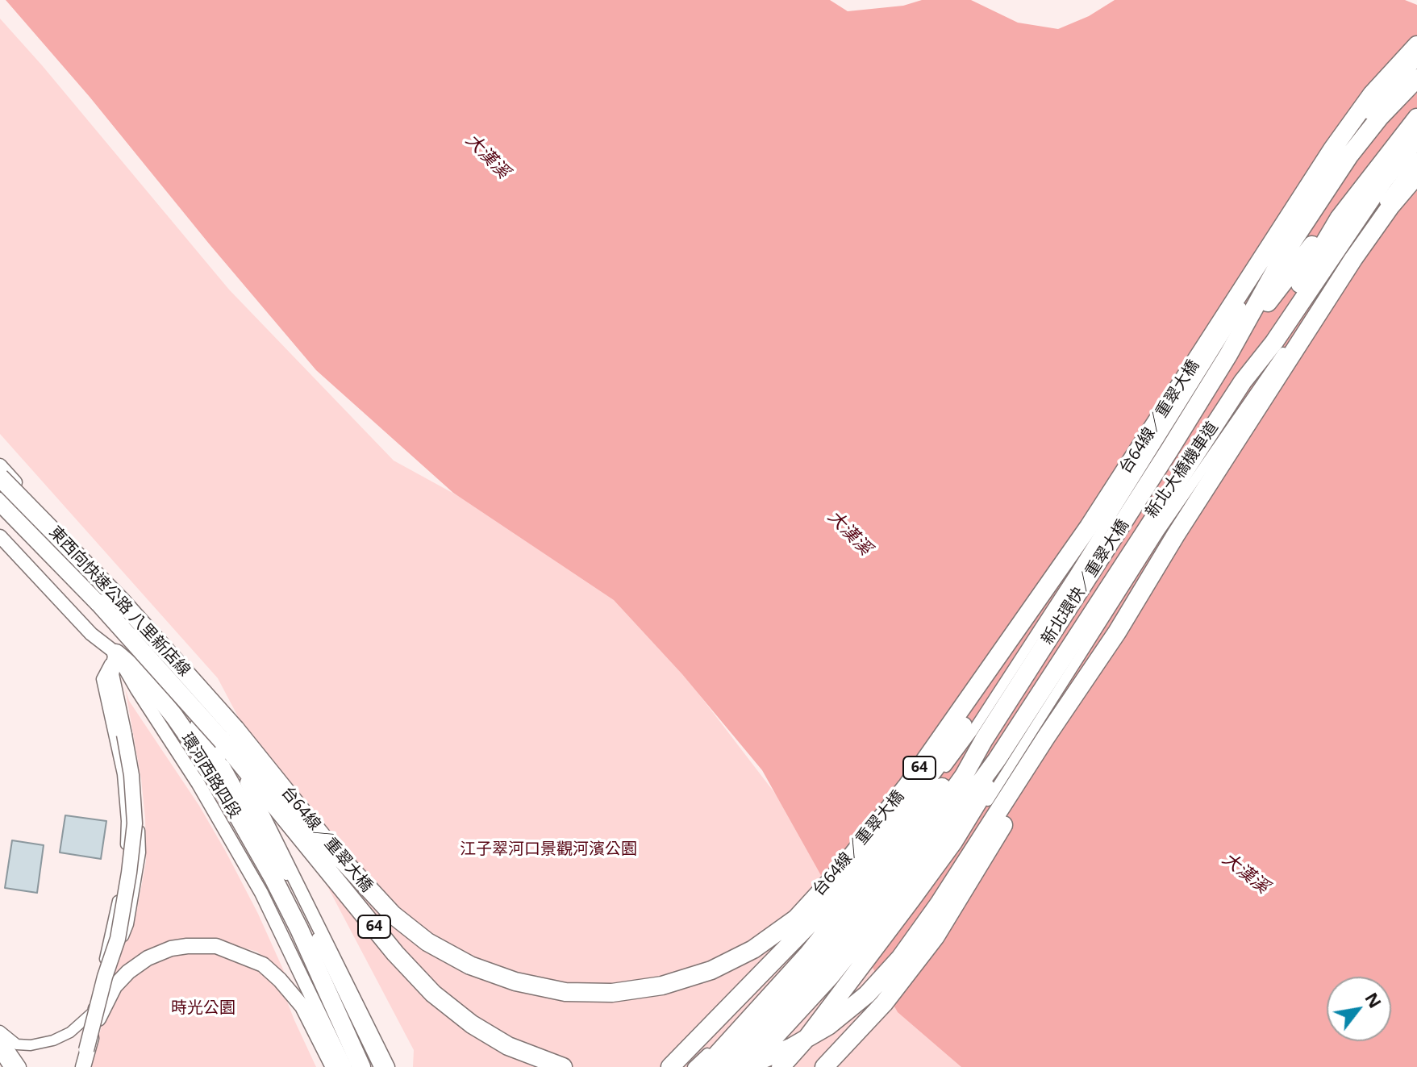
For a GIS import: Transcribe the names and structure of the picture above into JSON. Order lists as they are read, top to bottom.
{
  "streets": {
    "highway": [
      "台64線／重翠大橋",
      "新北環快／重翠大橋",
      "東西向快速公路 八里新店線",
      "64"
    ],
    "main road": ["環河西路四段"],
    "street": ["新北大橋機車道"]
  },
  "crossings": [
    ["台64線／重翠大橋", "東西向快速公路 八里新店線"]
  ],
  "water": ["大漢溪"],
  "parks": ["江子翠河口景觀河濱公園", "時光公園"],
  "north": "top right"
}
